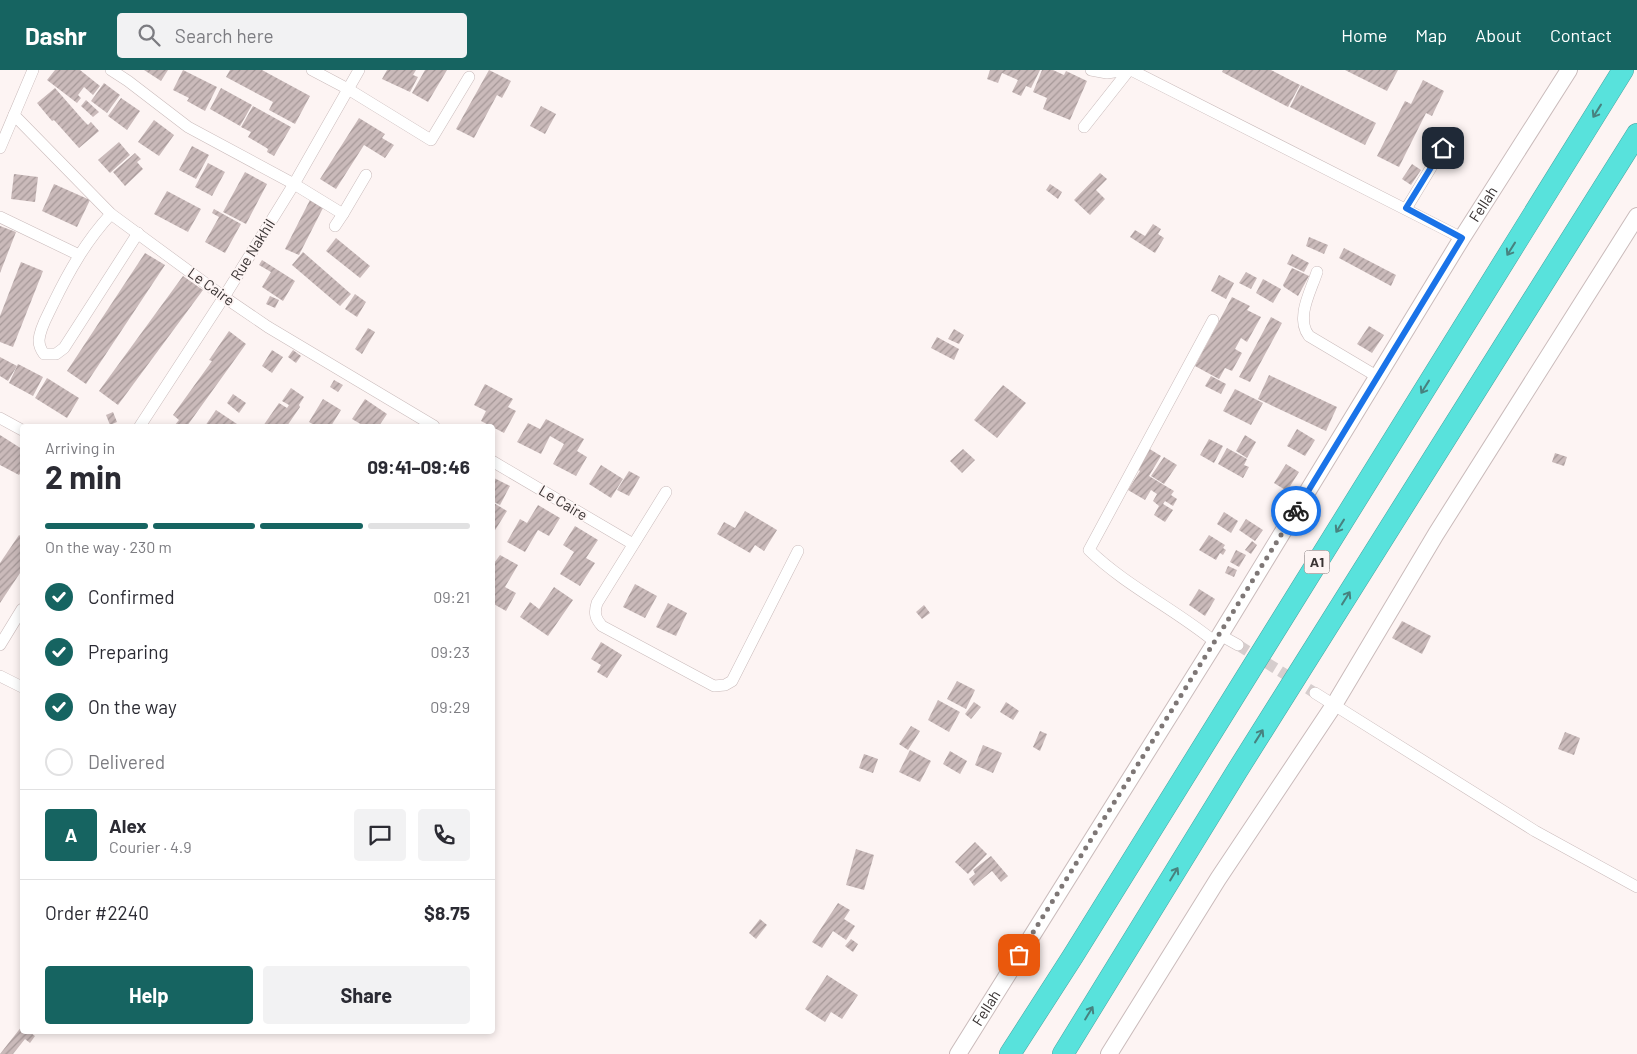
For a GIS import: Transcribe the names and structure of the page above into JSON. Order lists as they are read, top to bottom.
{
  "streets": {
    "highway": ["A1"],
    "street": ["Fellah", "Rue Nakhil", "Le Caire"]
  },
  "crossings": [
    ["Rue Nakhil", "Le Caire"]
  ],
  "page": {
    "header": "Dashr",
    "search": "Search here",
    "nav": [
      "Home",
      "Map",
      "About",
      "Contact"
    ],
    "heading": ["2 min", "Arriving in", "09:41–09:46"],
    "panel": [
      "Alex",
      "Courier · 4.9",
      "Order #2240",
      "$8.75"
    ],
    "bar": "On the way · 230 m",
    "list": [
      ["Confirmed", "09:21"],
      ["Preparing", "09:23"],
      ["On the way", "09:29"],
      "Delivered"
    ],
    "round": "A",
    "buttons": ["Help", "Share"]
  }
}
